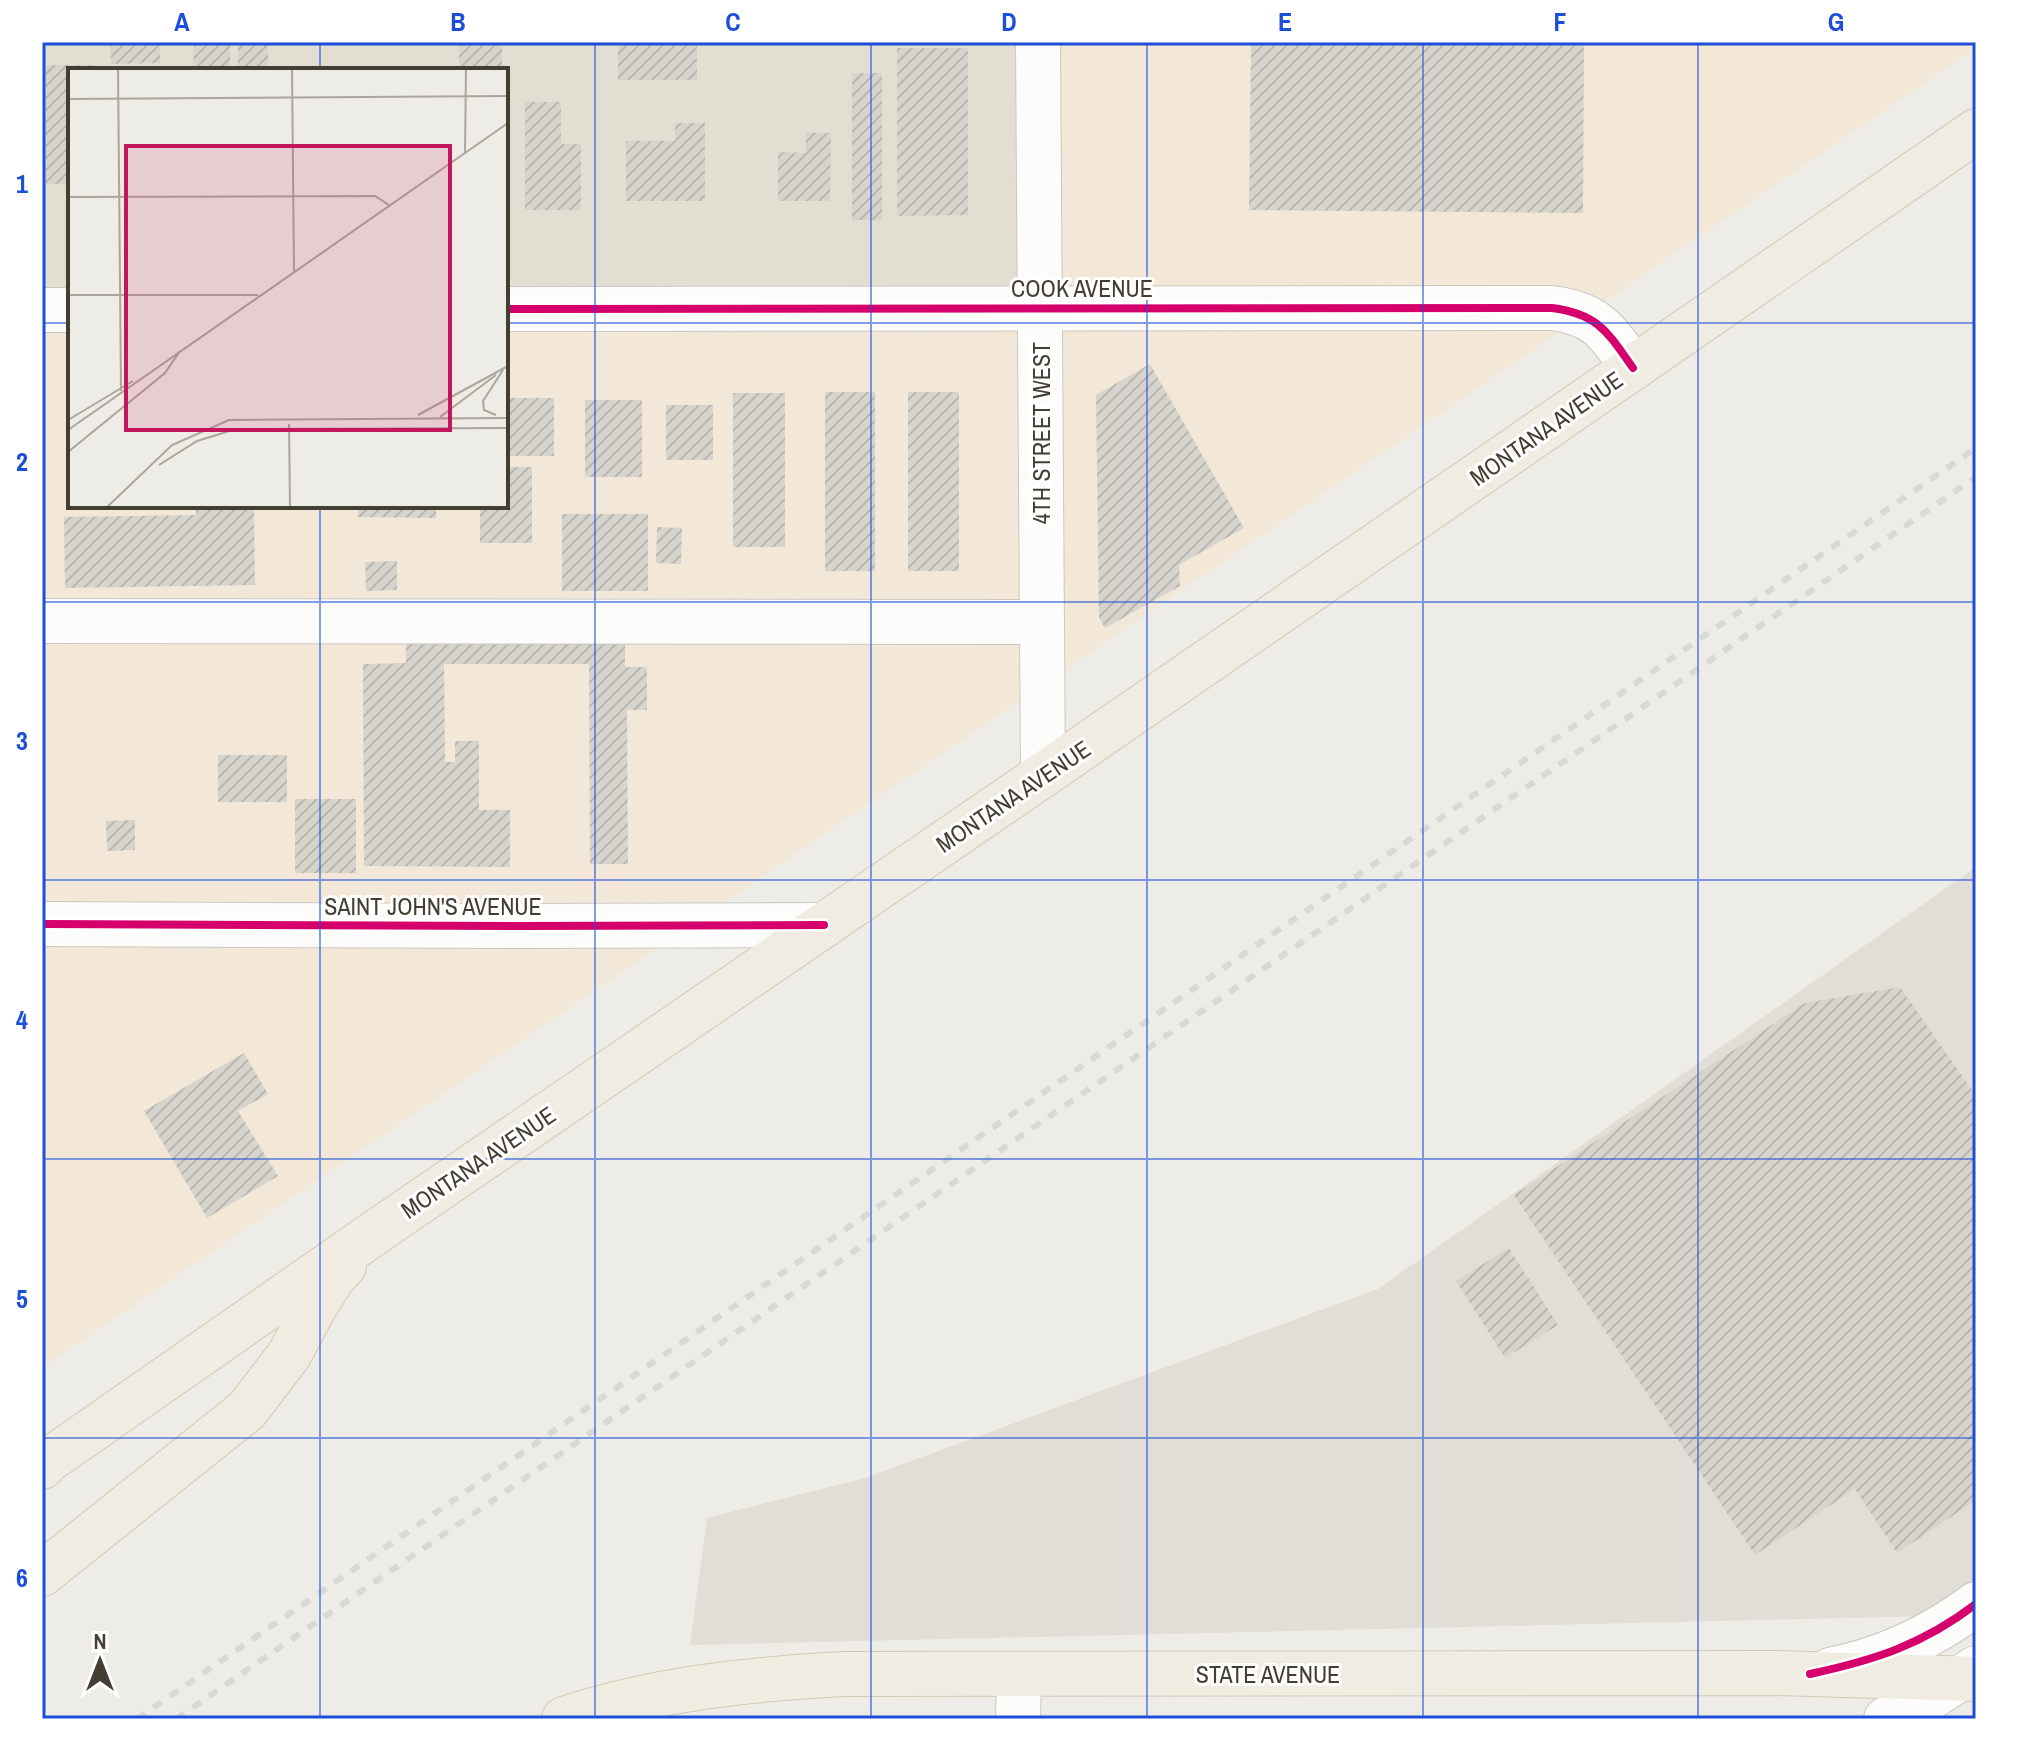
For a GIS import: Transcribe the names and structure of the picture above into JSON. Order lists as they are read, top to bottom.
{
  "streets": {
    "main road": ["MONTANA AVENUE", "STATE AVENUE"],
    "street": ["COOK AVENUE", "4TH STREET WEST", "SAINT JOHN'S AVENUE"]
  },
  "crossings": [
    ["COOK AVENUE", "MONTANA AVENUE"],
    ["COOK AVENUE", "4TH STREET WEST"],
    ["MONTANA AVENUE", "4TH STREET WEST"],
    ["MONTANA AVENUE", "SAINT JOHN'S AVENUE"]
  ],
  "north": "top",
  "grid": {
    "columns": [
      "A",
      "B",
      "C",
      "D",
      "E",
      "F",
      "G"
    ],
    "rows": [
      "1",
      "2",
      "3",
      "4",
      "5",
      "6"
    ]
  }
}
